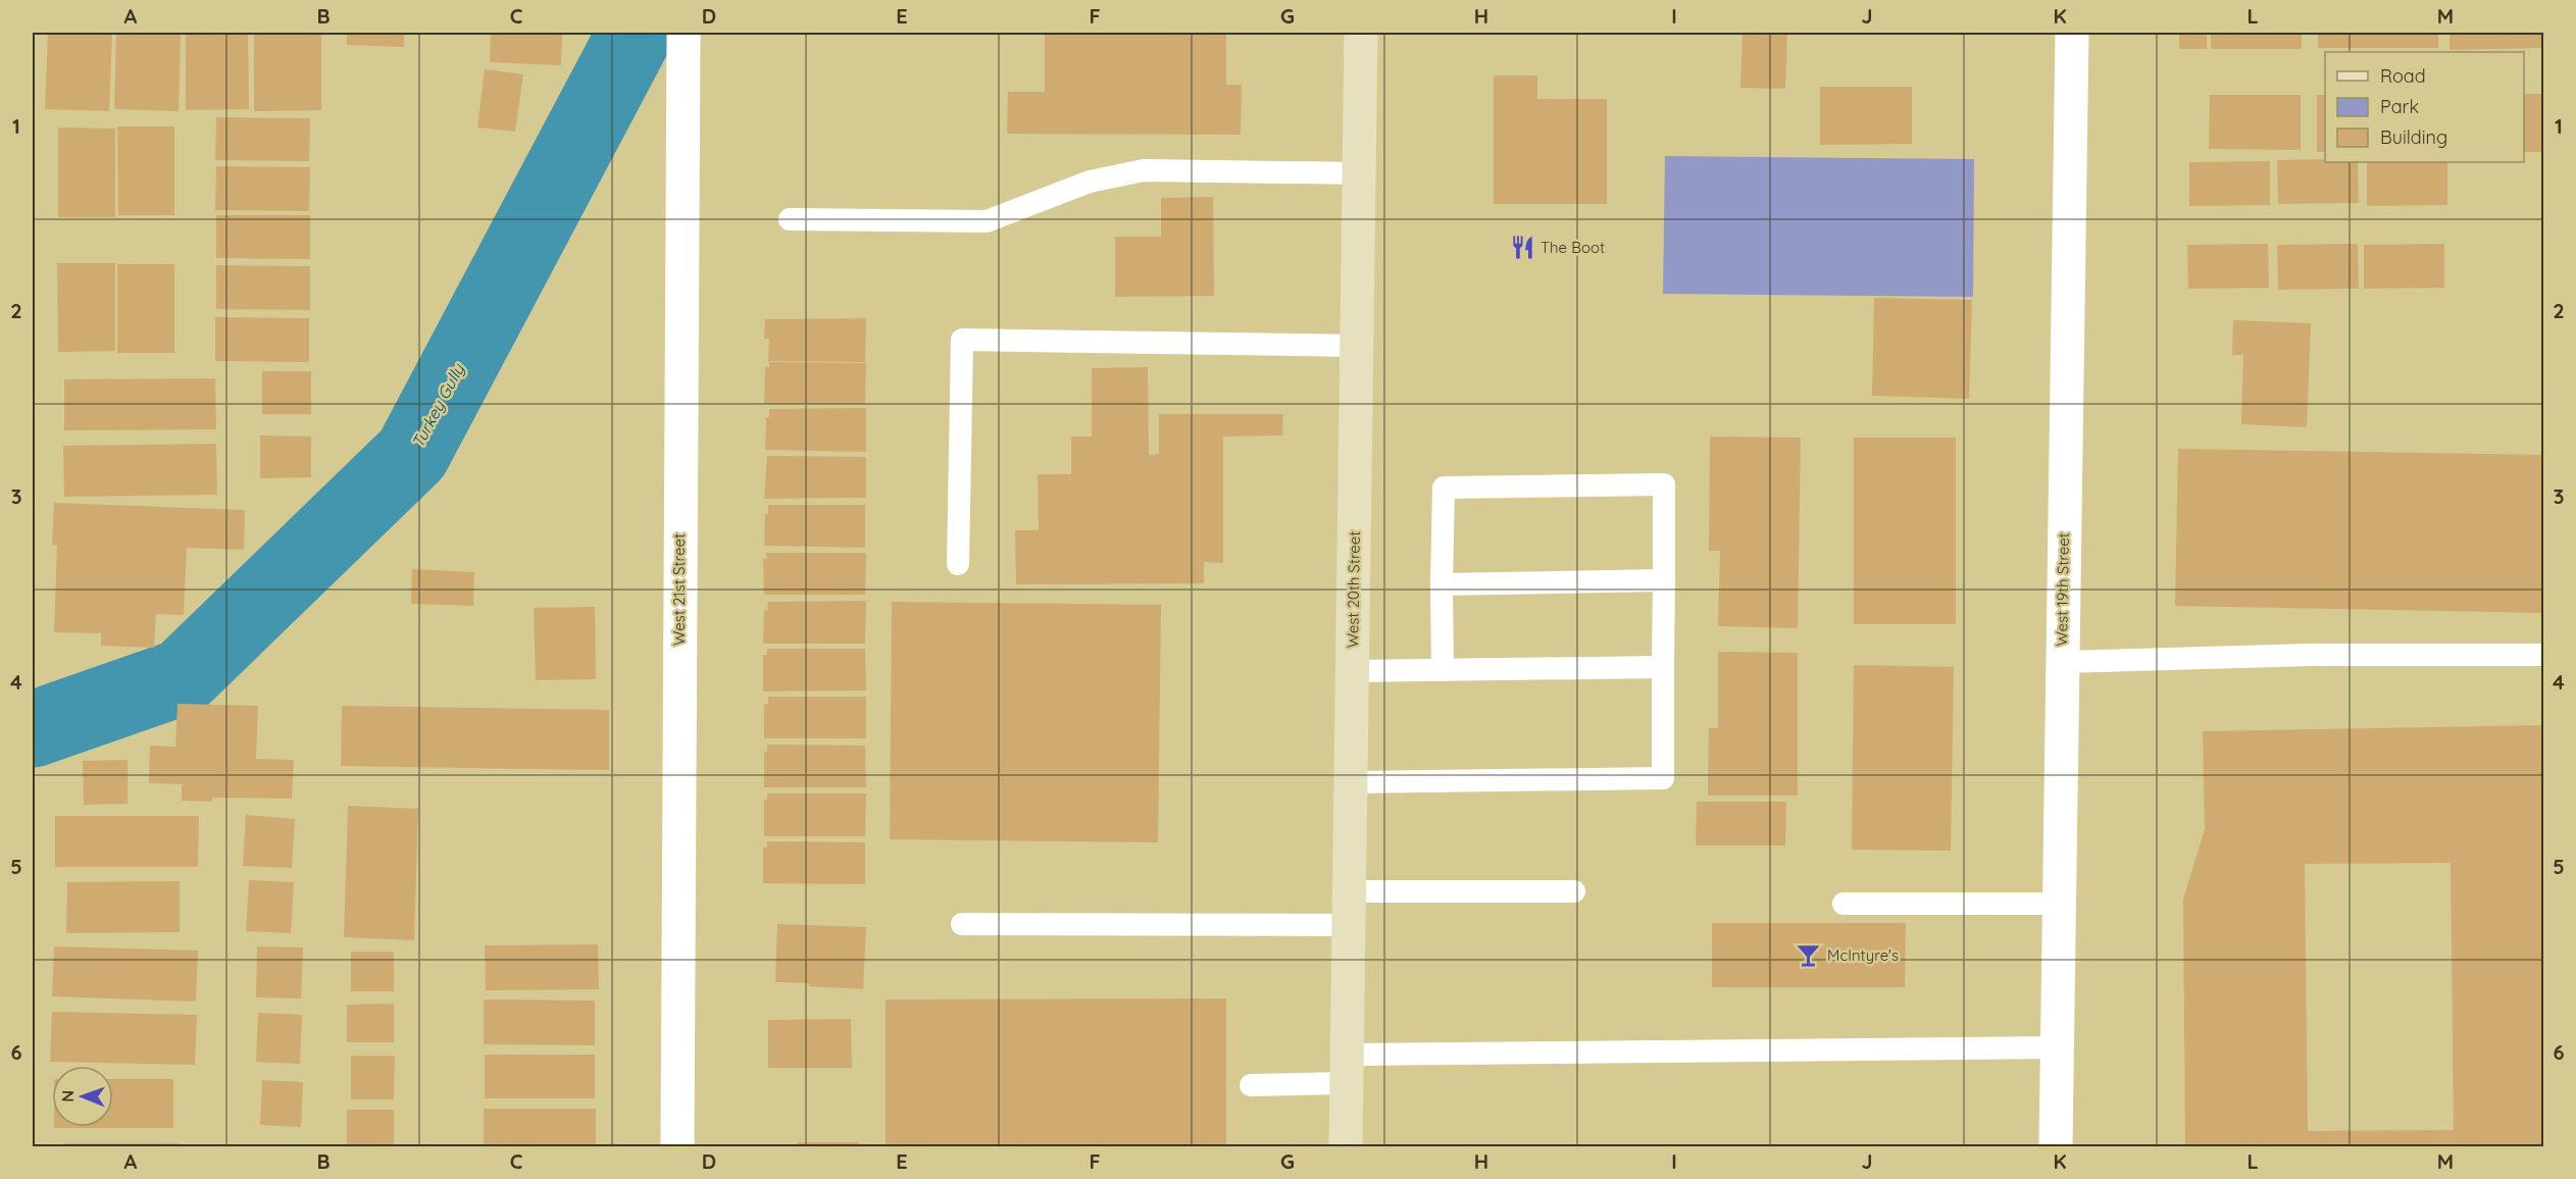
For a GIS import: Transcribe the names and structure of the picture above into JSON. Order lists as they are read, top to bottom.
{
  "streets": {
    "main road": ["West 20th Street"],
    "street": ["West 21st Street", "West 19th Street"]
  },
  "water": ["Turkey Gully"],
  "places": {
    "restaurant": ["The Boot"],
    "bar": ["McIntyre's"]
  },
  "legend": ["Road", "Park", "Building"],
  "north": "left",
  "grid": {
    "columns": [
      "A",
      "B",
      "C",
      "D",
      "E",
      "F",
      "G",
      "H",
      "I",
      "J",
      "K",
      "L",
      "M"
    ],
    "rows": [
      "1",
      "2",
      "3",
      "4",
      "5",
      "6"
    ]
  }
}
